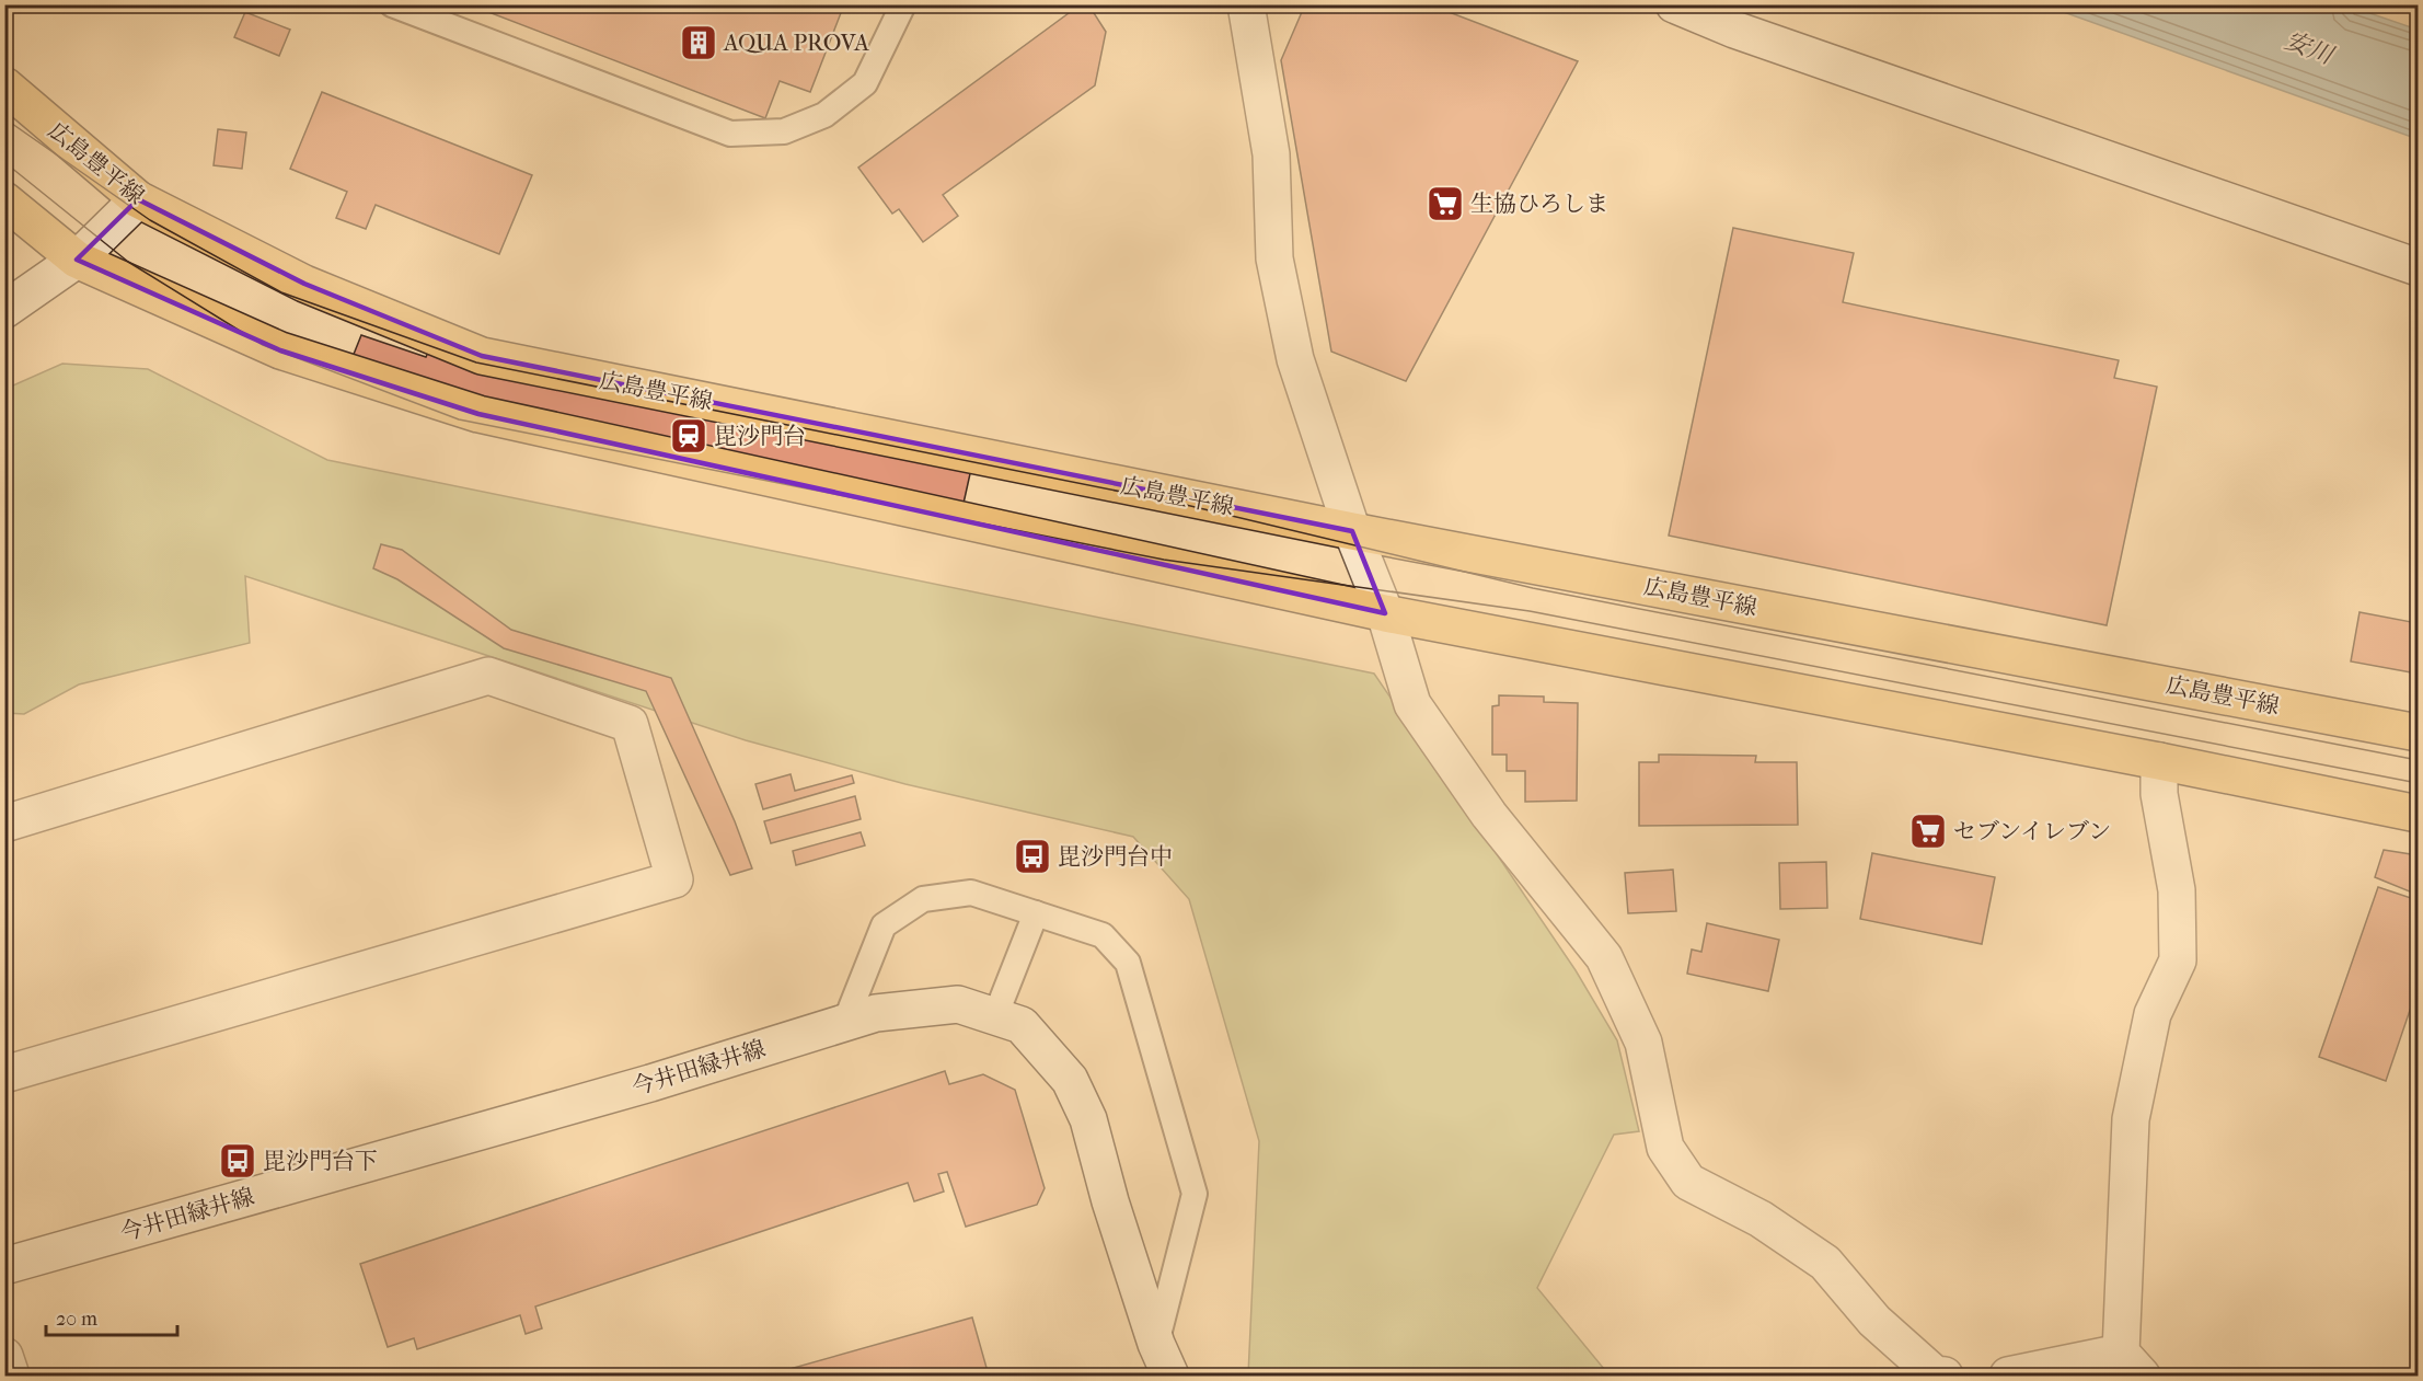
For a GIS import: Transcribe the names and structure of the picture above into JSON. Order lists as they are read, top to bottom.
{
  "streets": {
    "main road": ["広島豊平線"],
    "street": ["今井田緑井線"]
  },
  "water": ["安川"],
  "places": {
    "building": ["AQUA PROVA"],
    "supermarket": ["生協ひろしま", "セブンイレブン"],
    "station": ["毘沙門台"],
    "bus stop": ["毘沙門台中", "毘沙門台下"]
  },
  "scale_bar": "20 m"
}
